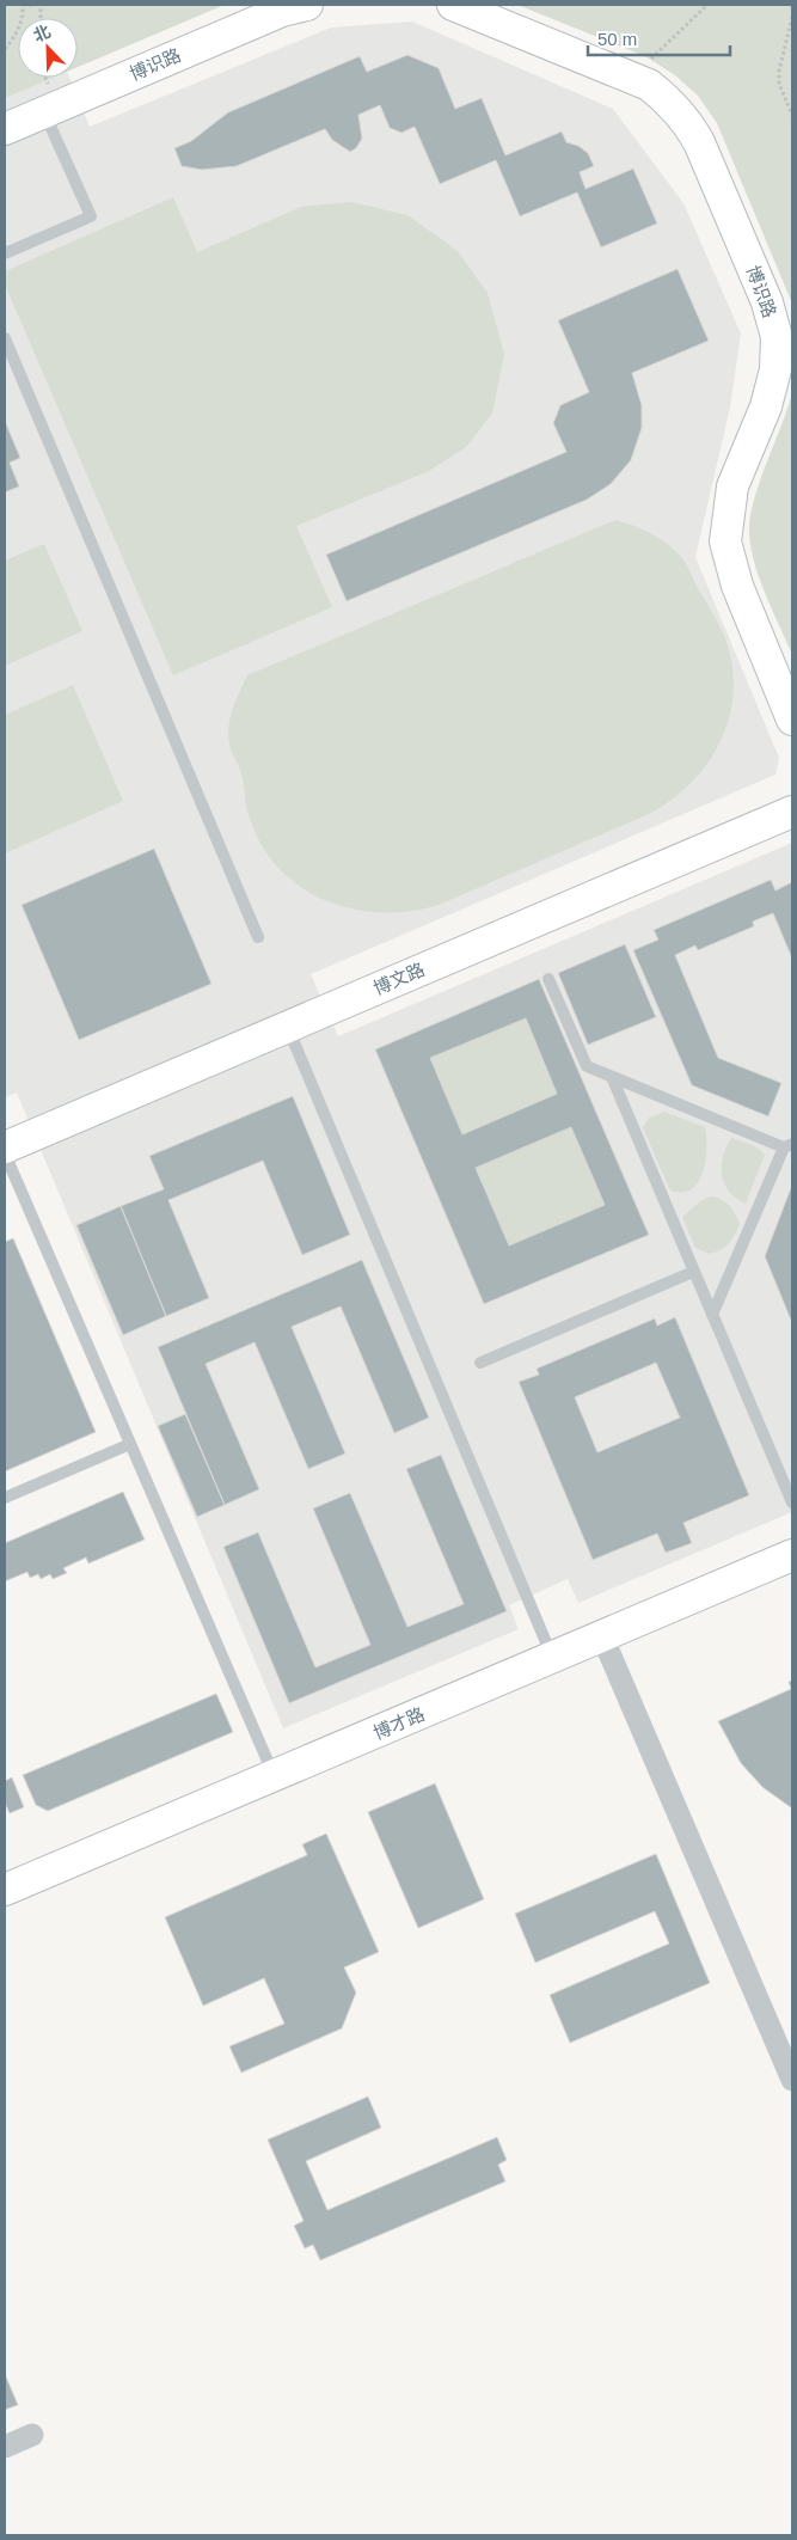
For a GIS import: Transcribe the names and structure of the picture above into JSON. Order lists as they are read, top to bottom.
{
  "streets": {
    "street": ["博识路", "博文路", "博才路"]
  },
  "scale_bar": "50 m",
  "north": "top left"
}
